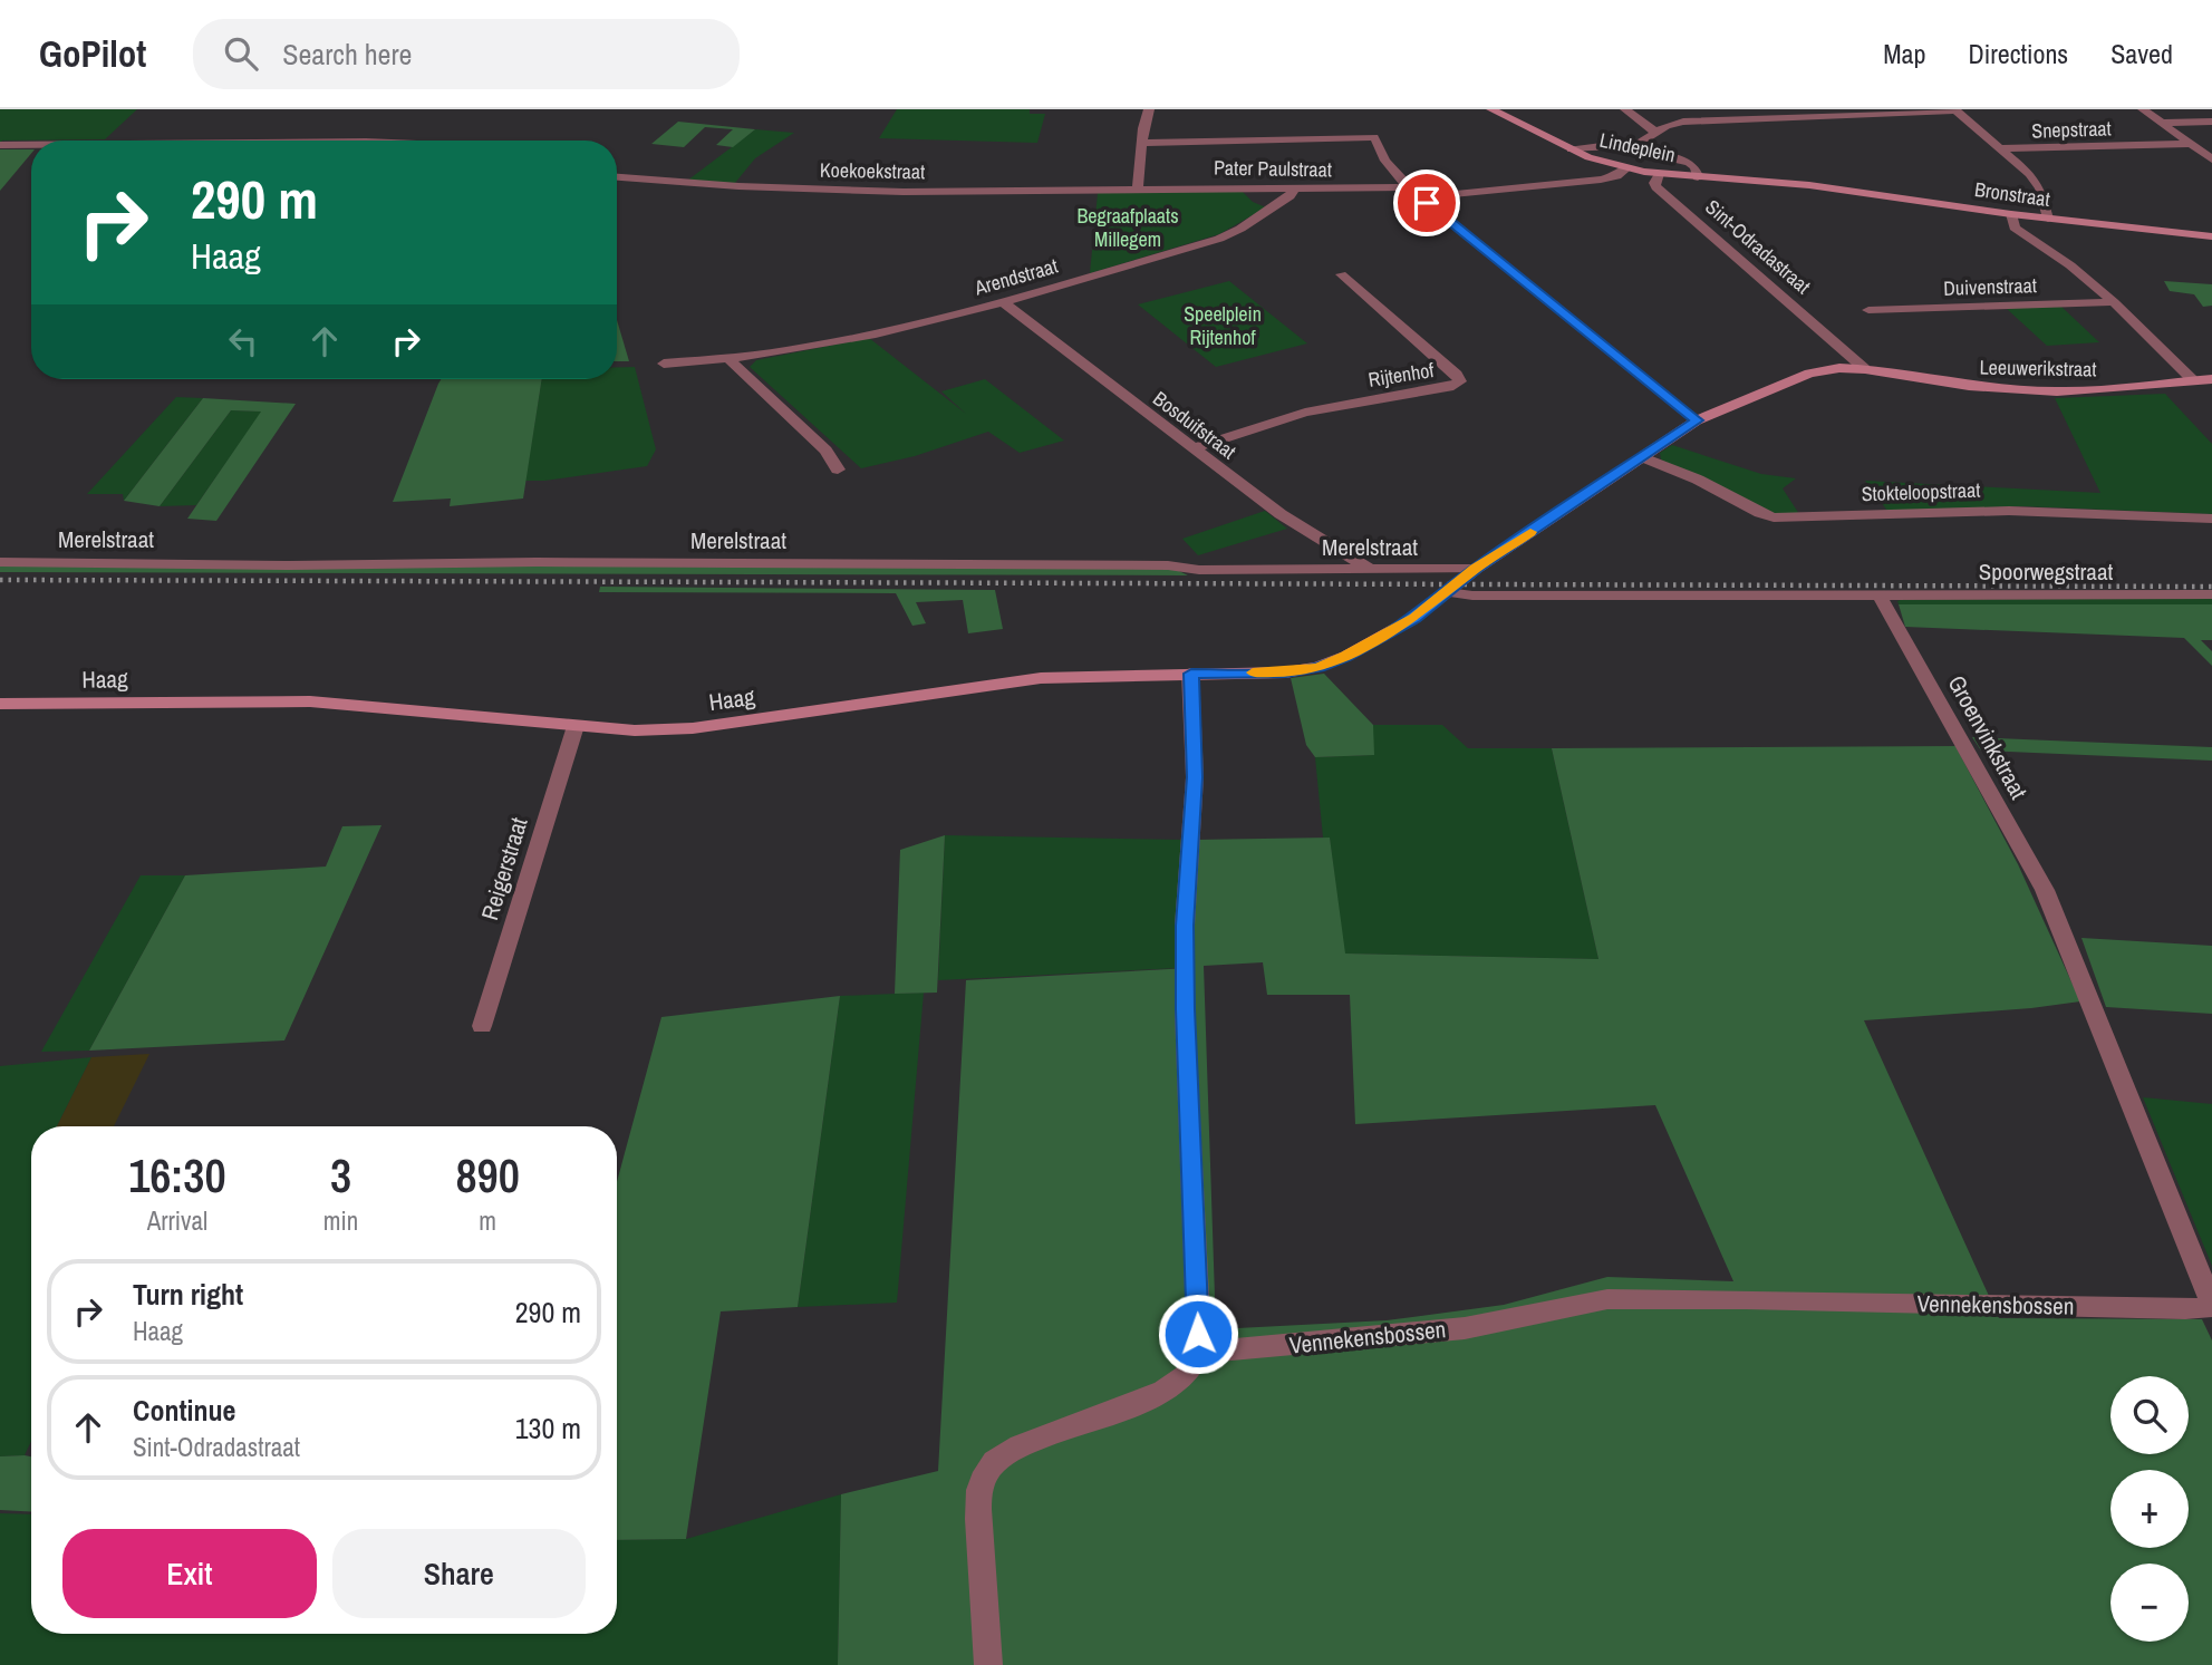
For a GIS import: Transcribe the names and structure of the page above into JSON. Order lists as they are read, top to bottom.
{
  "streets": {
    "street": [
      "Snepstraat",
      "Lindeplein",
      "Pater Paulstraat",
      "Koekoekstraat",
      "Bronstraat",
      "Sint-Odradastraat",
      "Arendstraat",
      "Duivenstraat",
      "Leeuwerikstraat",
      "Rijtenhof",
      "Bosduifstraat",
      "Stokteloopstraat",
      "Merelstraat",
      "Spoorwegstraat",
      "Haag",
      "Groenvinkstraat",
      "Reigerstraat",
      "Vennekensbossen"
    ]
  },
  "crossings": [
    ["Lindeplein", "Bronstraat"],
    ["Lindeplein", "Sint-Odradastraat"],
    ["Pater Paulstraat", "Koekoekstraat"],
    ["Pater Paulstraat", "Arendstraat"],
    ["Bronstraat", "Duivenstraat"],
    ["Sint-Odradastraat", "Leeuwerikstraat"],
    ["Arendstraat", "Bosduifstraat"],
    ["Duivenstraat", "Leeuwerikstraat"],
    ["Rijtenhof", "Bosduifstraat"],
    ["Bosduifstraat", "Merelstraat"],
    ["Spoorwegstraat", "Groenvinkstraat"],
    ["Haag", "Reigerstraat"],
    ["Groenvinkstraat", "Vennekensbossen"]
  ],
  "parks": ["Begraafplaats Millegem", "Speelplein Rijtenhof"],
  "page": {
    "header": "GoPilot",
    "search": "Search here",
    "nav": ["Map", "Directions", "Saved"],
    "turn": ["290 m", "Haag"],
    "eta": [
      "16:30",
      "Arrival",
      "3",
      "min",
      "890",
      "m"
    ],
    "list": [
      {
        "name": "Turn right",
        "note": "Haag",
        "value": "290 m"
      },
      {
        "name": "Continue",
        "note": "Sint-Odradastraat",
        "value": "130 m"
      }
    ],
    "map_buttons": ["+", "−"],
    "buttons": ["Exit", "Share"]
  }
}
